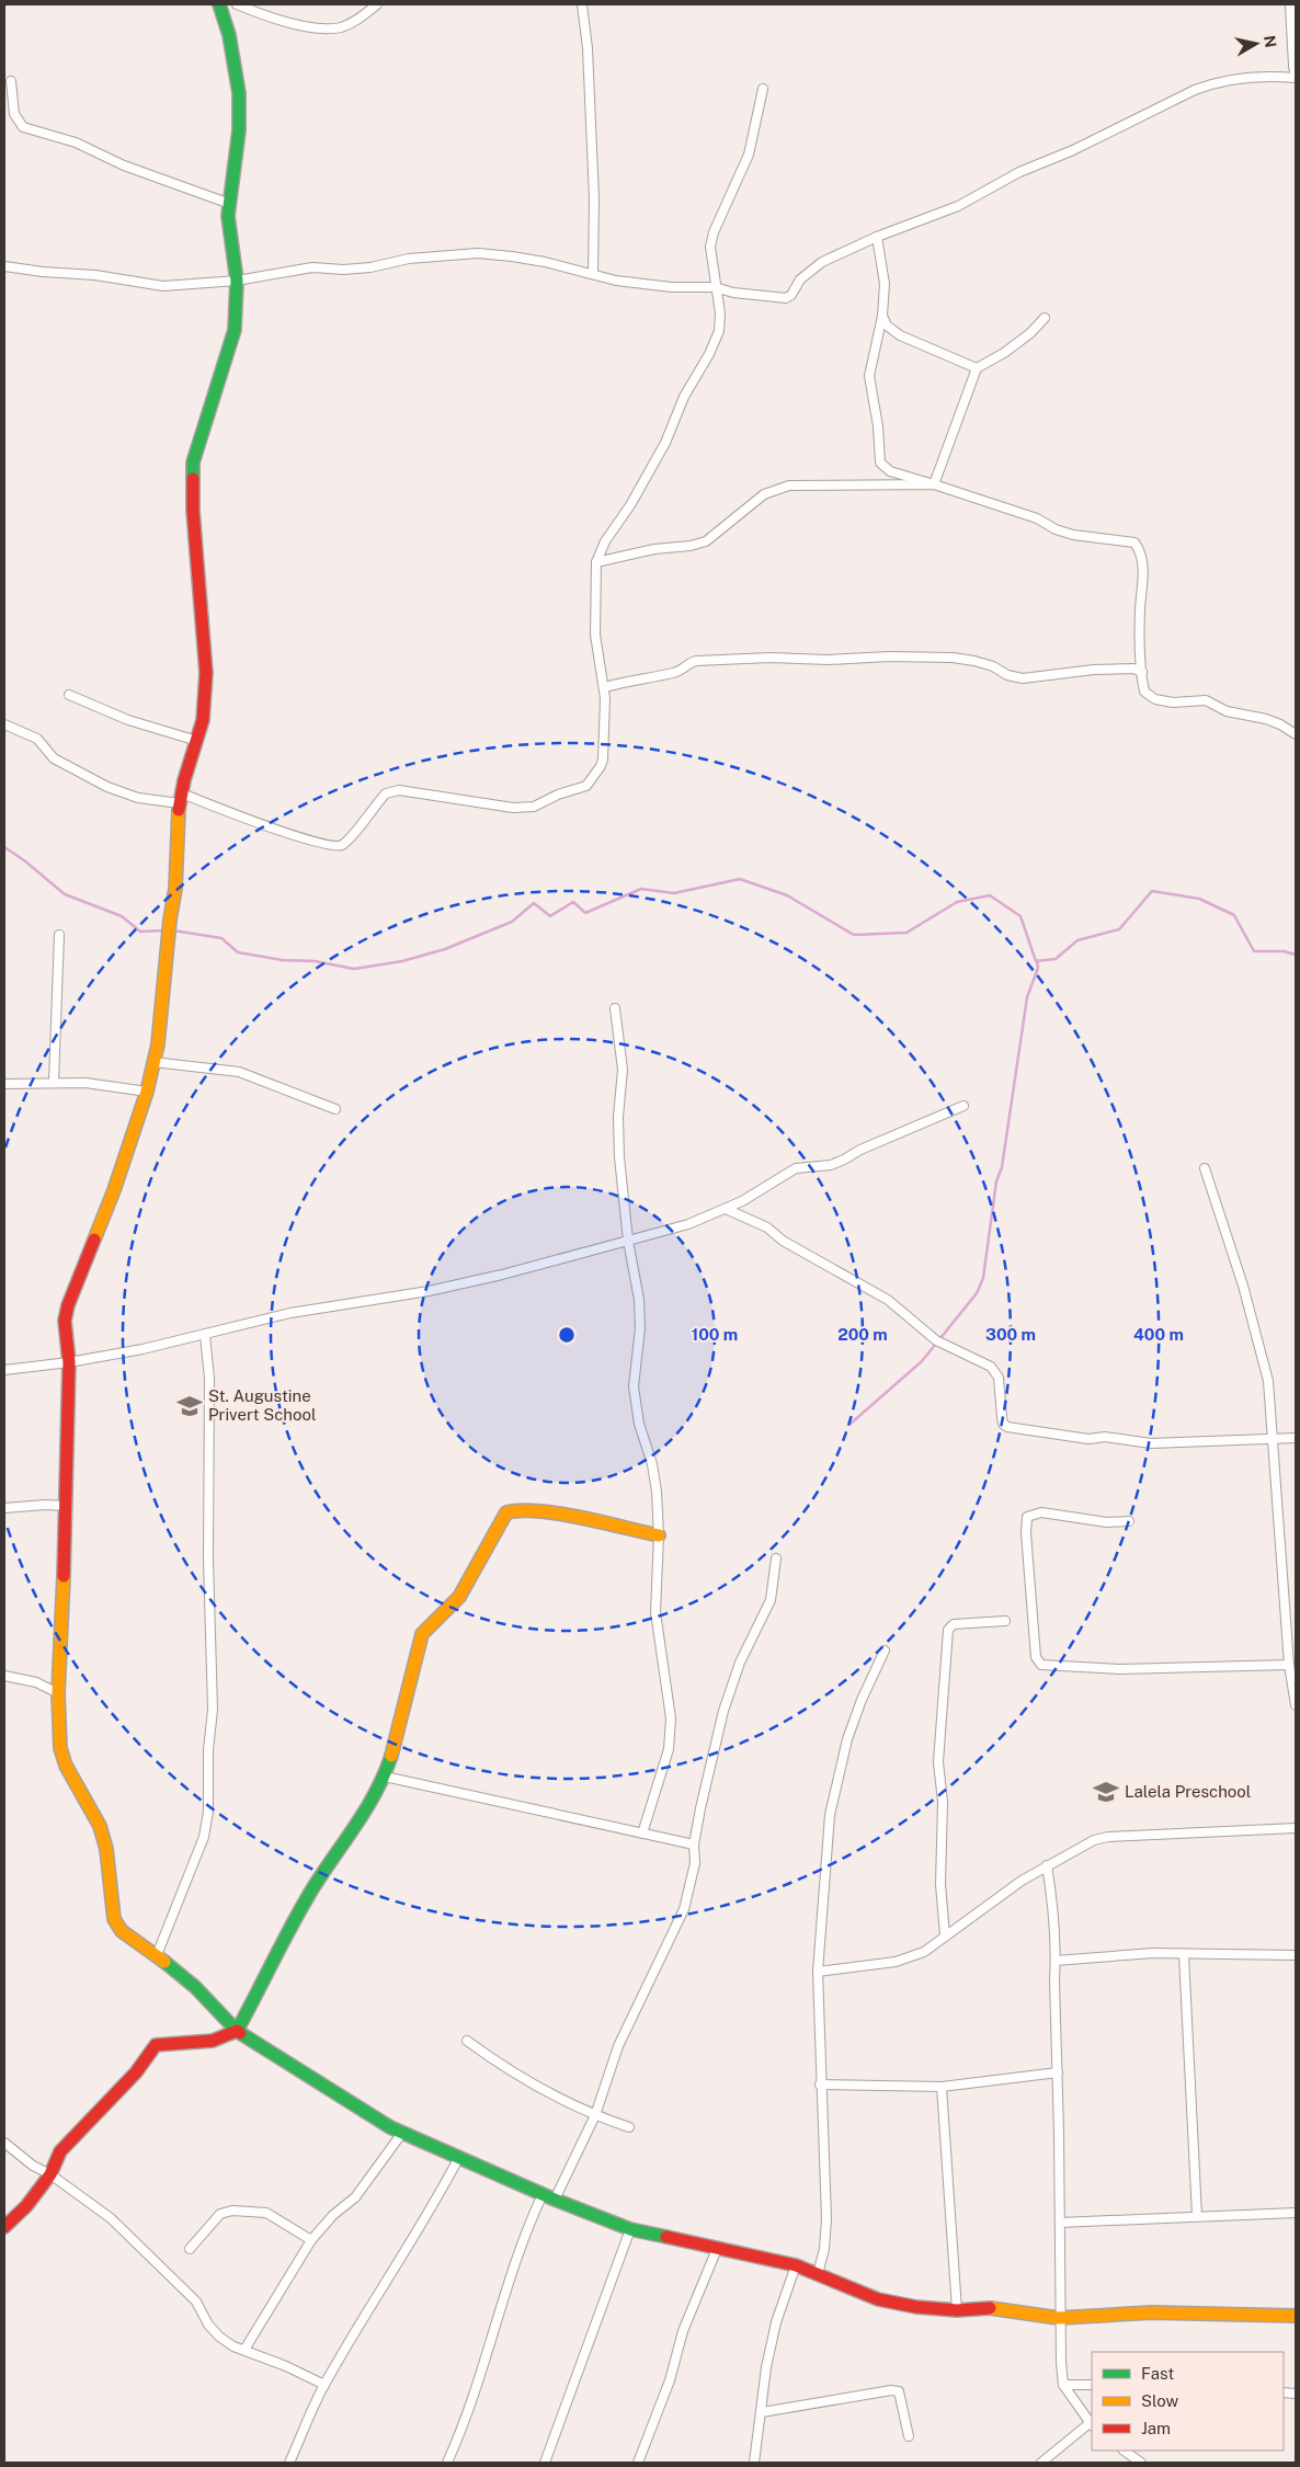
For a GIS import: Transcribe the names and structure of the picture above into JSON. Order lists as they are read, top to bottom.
{
  "places": {
    "school or university": ["St. Augustine Privert School", "Lalela Preschool"]
  },
  "legend": ["Fast", "Slow", "Jam"],
  "north": "right",
  "rings": [
    "100 m",
    "200 m",
    "300 m",
    "400 m"
  ]
}
